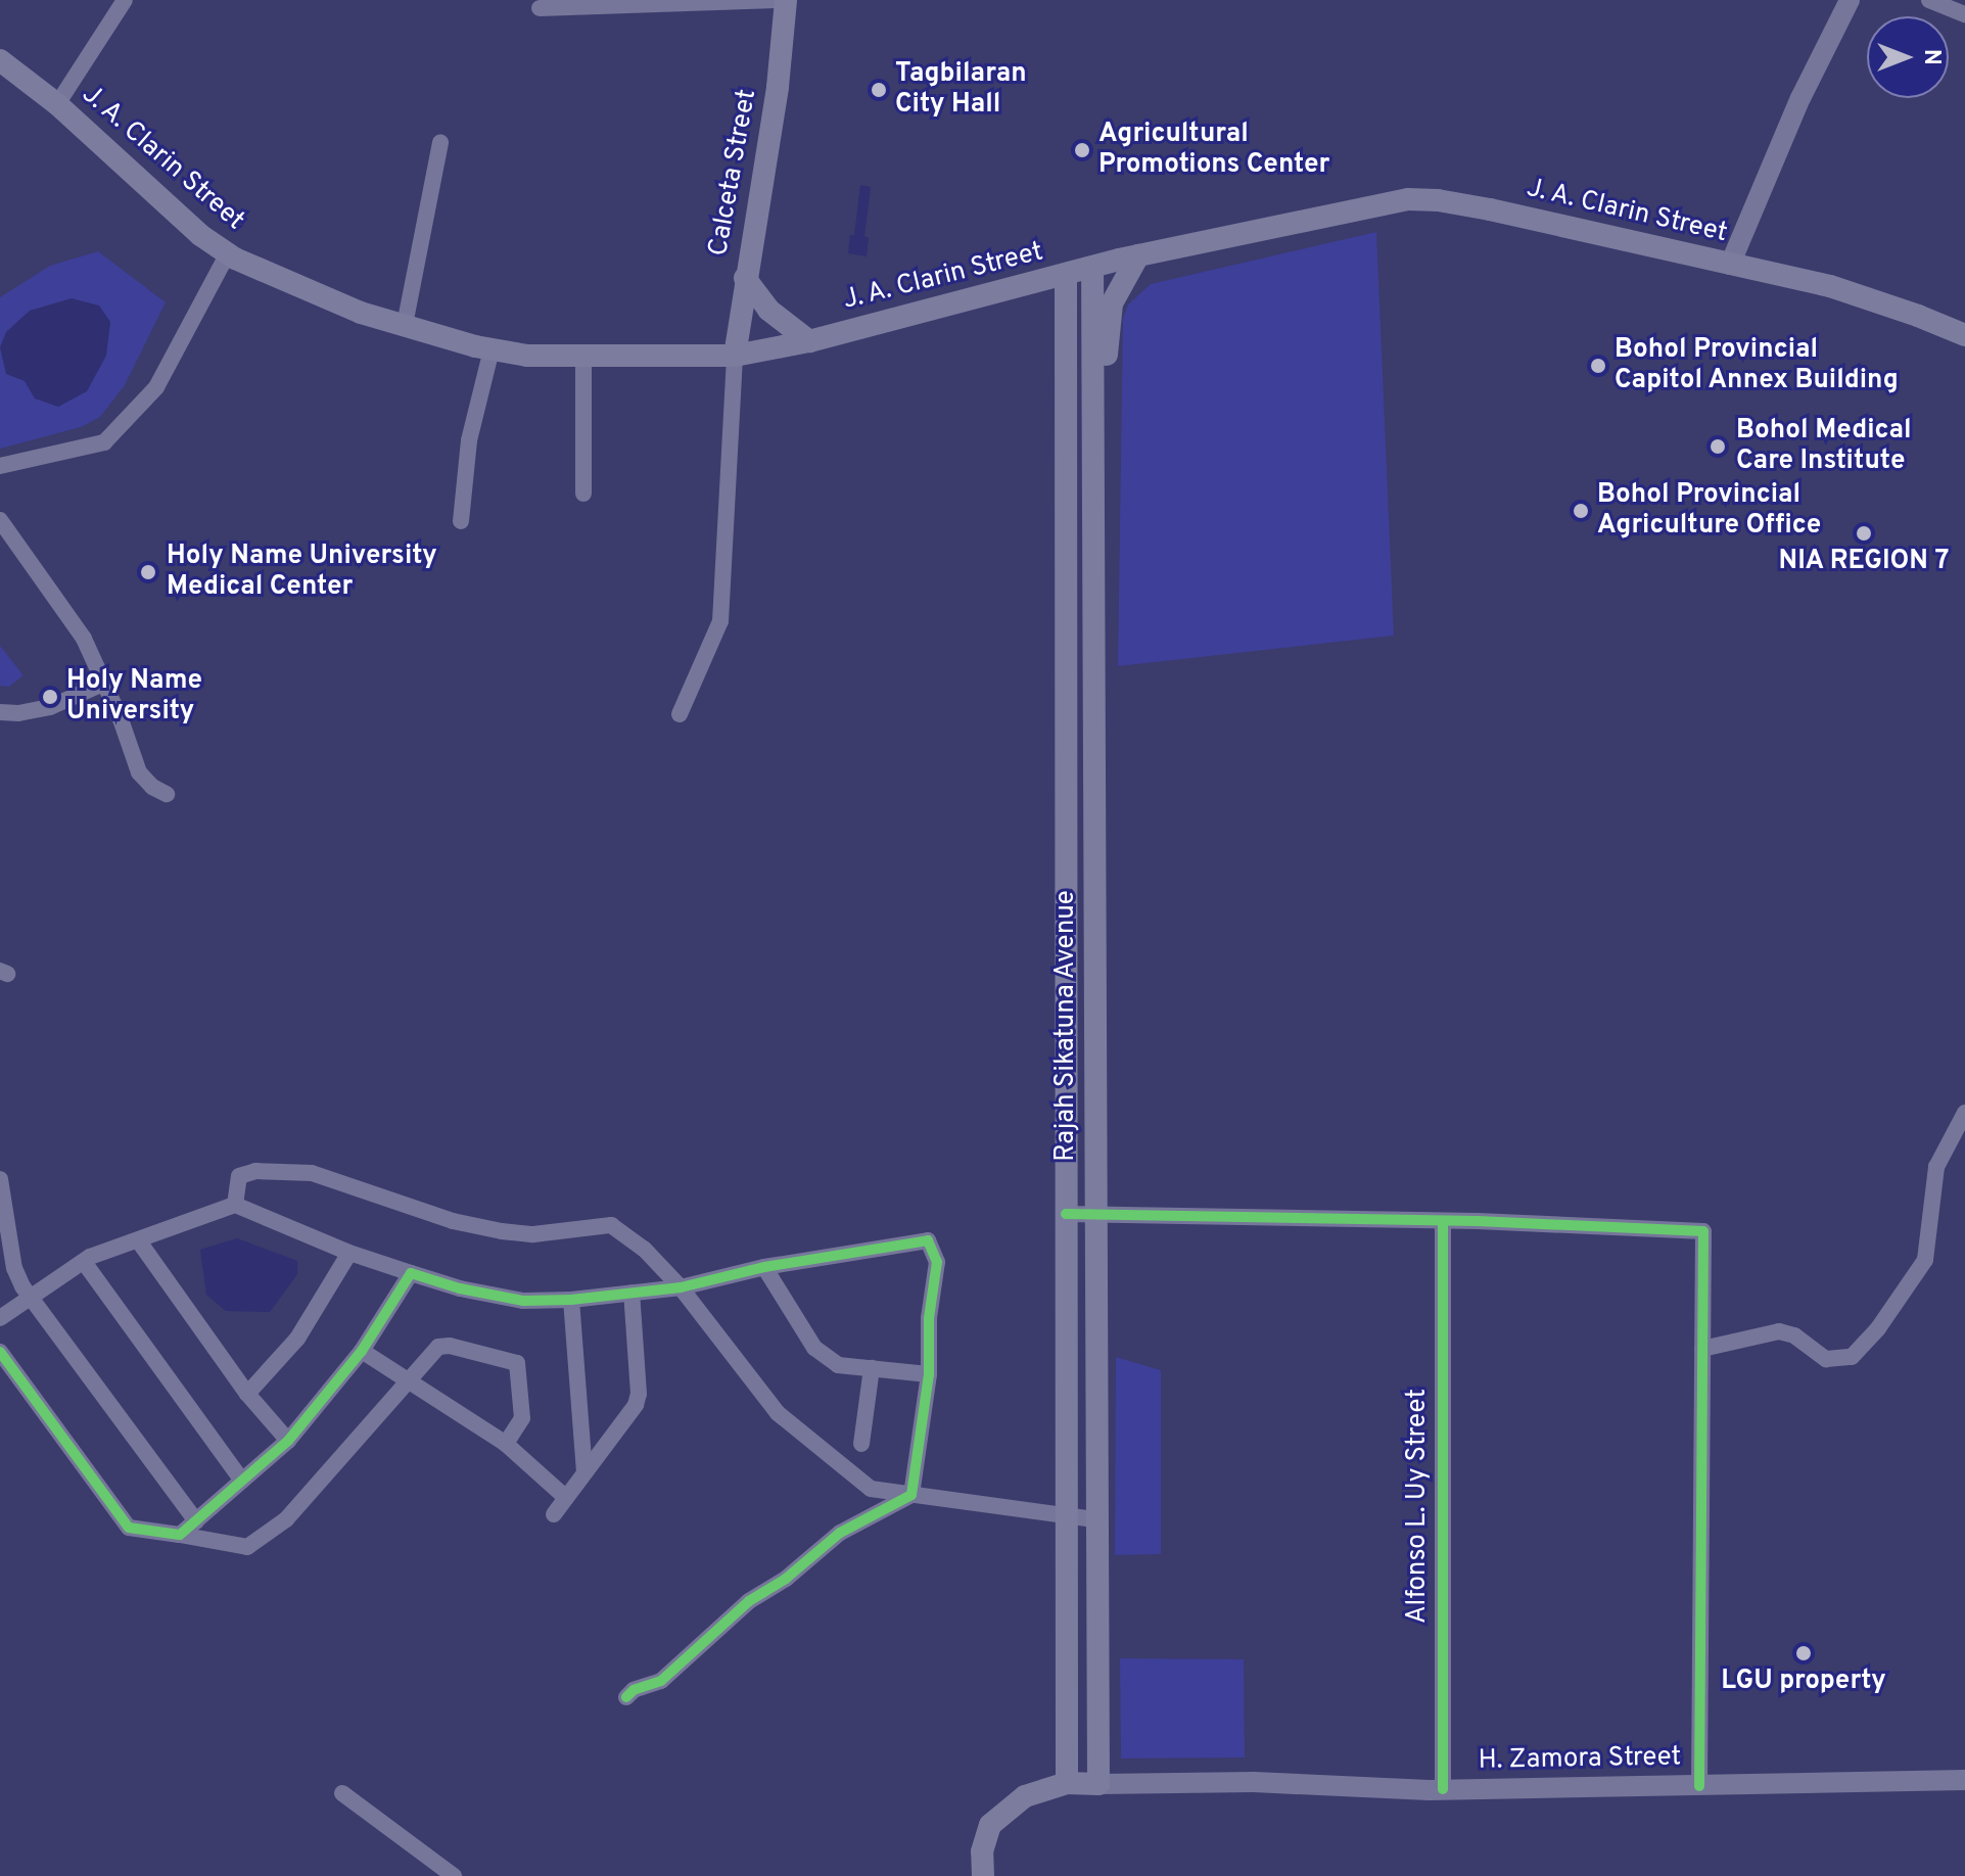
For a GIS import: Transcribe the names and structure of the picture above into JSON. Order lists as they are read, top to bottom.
{
  "streets": {
    "main road": ["J. A. Clarin Street", "Calceta Street", "Rajah Sikatuna Avenue"],
    "street": ["Alfonso L. Uy Street", "H. Zamora Street"]
  },
  "crossings": [
    ["J. A. Clarin Street", "Calceta Street"],
    ["J. A. Clarin Street", "Rajah Sikatuna Avenue"],
    ["Rajah Sikatuna Avenue", "H. Zamora Street"],
    ["Alfonso L. Uy Street", "H. Zamora Street"]
  ],
  "places": [
    "Tagbilaran City Hall",
    "Agricultural Promotions Center",
    "Bohol Provincial Capitol Annex Building",
    "Bohol Medical Care Institute",
    "Bohol Provincial Agriculture Office",
    "NIA REGION 7",
    "Holy Name University Medical Center",
    "Holy Name University",
    "LGU property"
  ],
  "north": "right"
}
